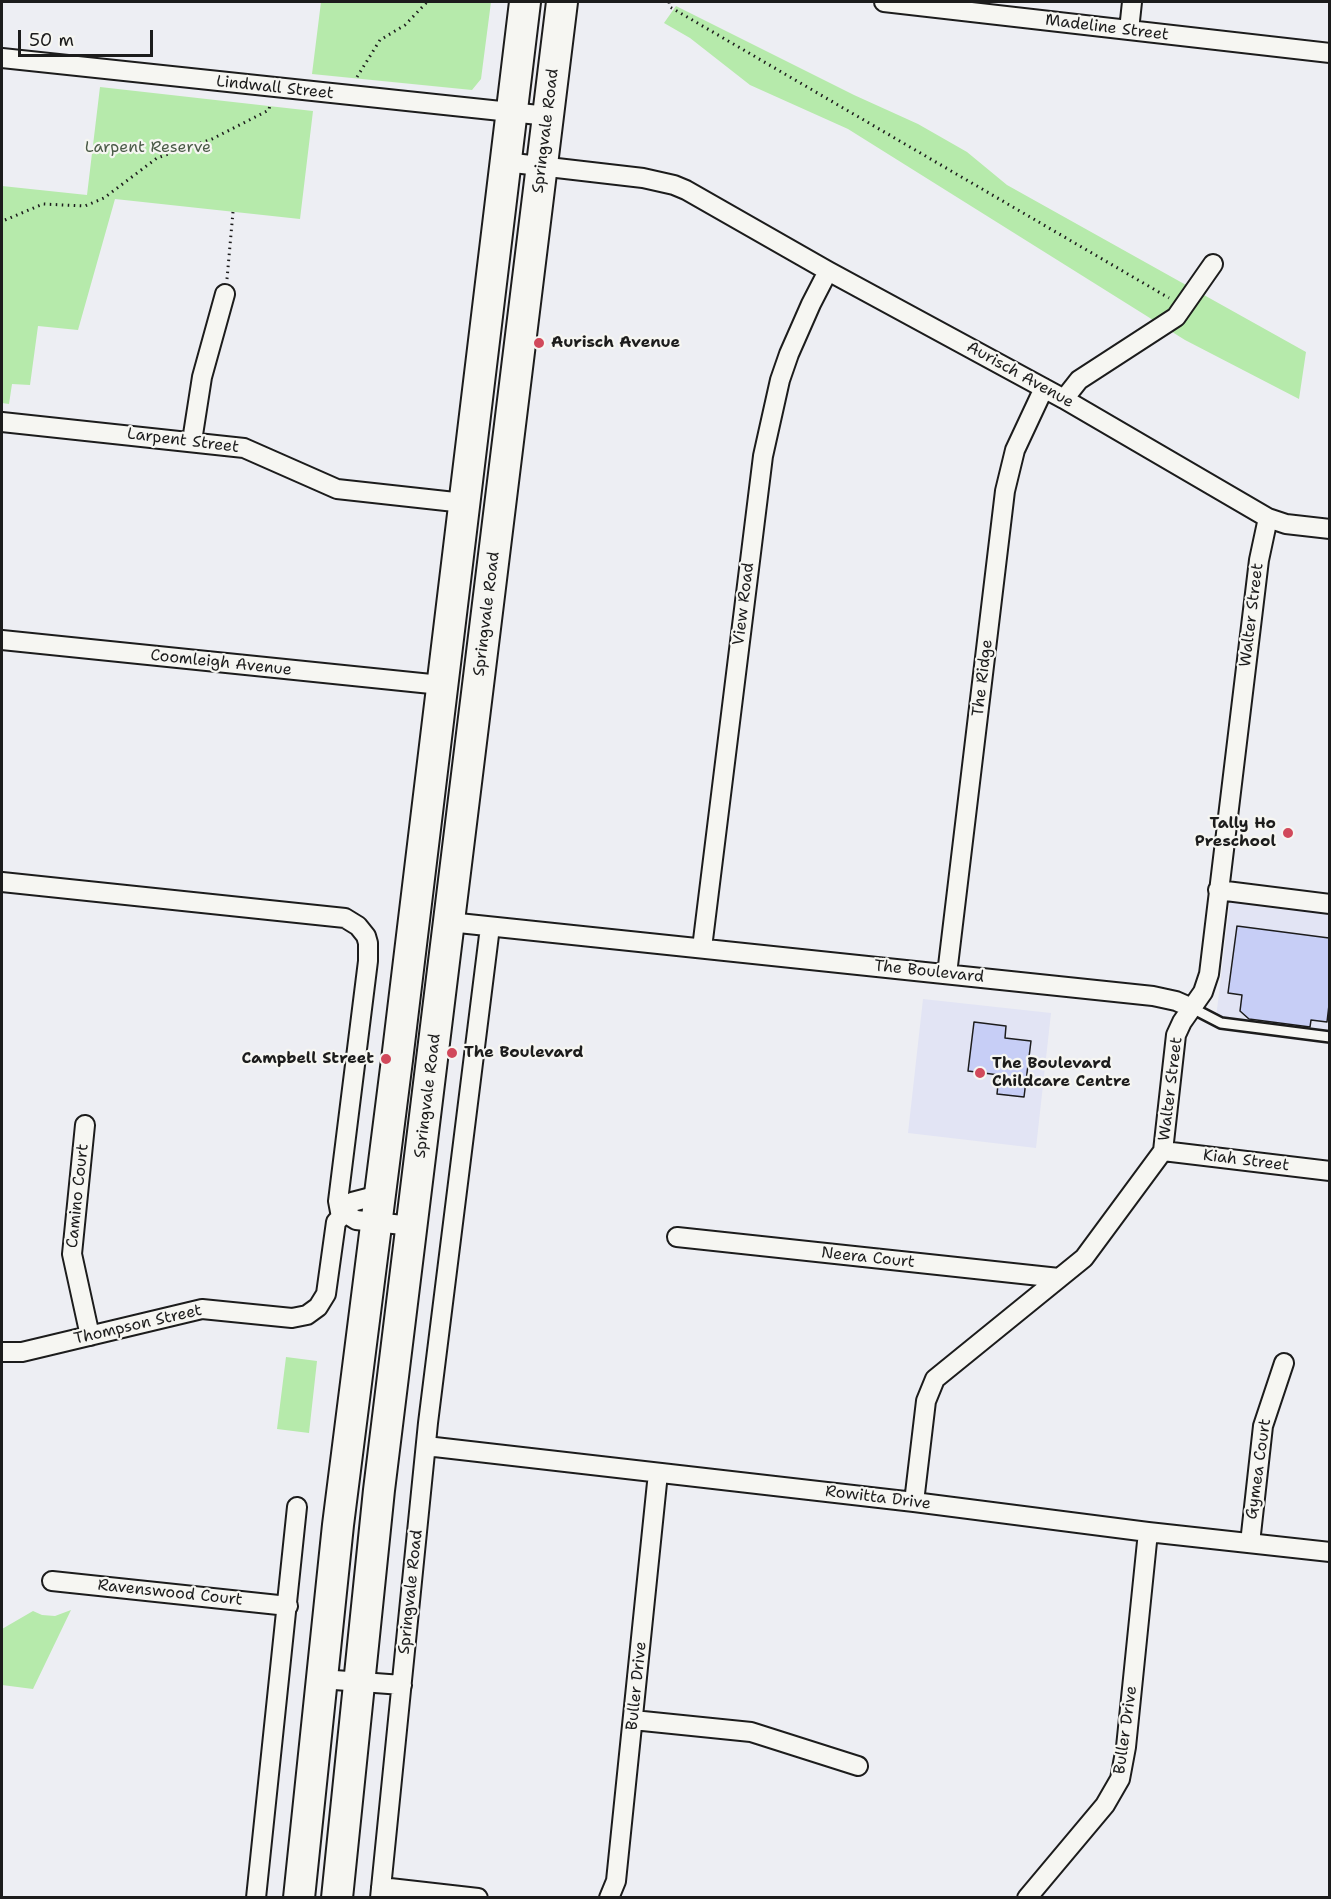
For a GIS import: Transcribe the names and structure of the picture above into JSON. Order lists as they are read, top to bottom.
{
  "streets": {
    "highway": ["Springvale Road"],
    "street": [
      "Madeline Street",
      "Lindwall Street",
      "Aurisch Avenue",
      "Larpent Street",
      "View Road",
      "Walter Street",
      "Coomleigh Avenue",
      "The Ridge",
      "The Boulevard",
      "Kiah Street",
      "Camino Court",
      "Neera Court",
      "Thompson Street",
      "Gymea Court",
      "Rowitta Drive",
      "Ravenswood Court",
      "Buller Drive"
    ]
  },
  "crossings": [
    ["Lindwall Street", "Springvale Road"],
    ["Springvale Road", "Aurisch Avenue"],
    ["Springvale Road", "The Boulevard"],
    ["Springvale Road", "Rowitta Drive"],
    ["Aurisch Avenue", "View Road"],
    ["Aurisch Avenue", "Walter Street"],
    ["Aurisch Avenue", "The Ridge"],
    ["View Road", "The Boulevard"],
    ["Walter Street", "The Boulevard"],
    ["Walter Street", "Kiah Street"],
    ["Walter Street", "Neera Court"],
    ["Walter Street", "Rowitta Drive"],
    ["The Ridge", "The Boulevard"],
    ["Camino Court", "Thompson Street"],
    ["Gymea Court", "Rowitta Drive"],
    ["Rowitta Drive", "Buller Drive"]
  ],
  "parks": ["Larpent Reserve"],
  "places": [
    "Aurisch Avenue",
    "Tally Ho Preschool",
    "The Boulevard",
    "Campbell Street",
    "The Boulevard Childcare Centre"
  ],
  "scale_bar": "50 m"
}
